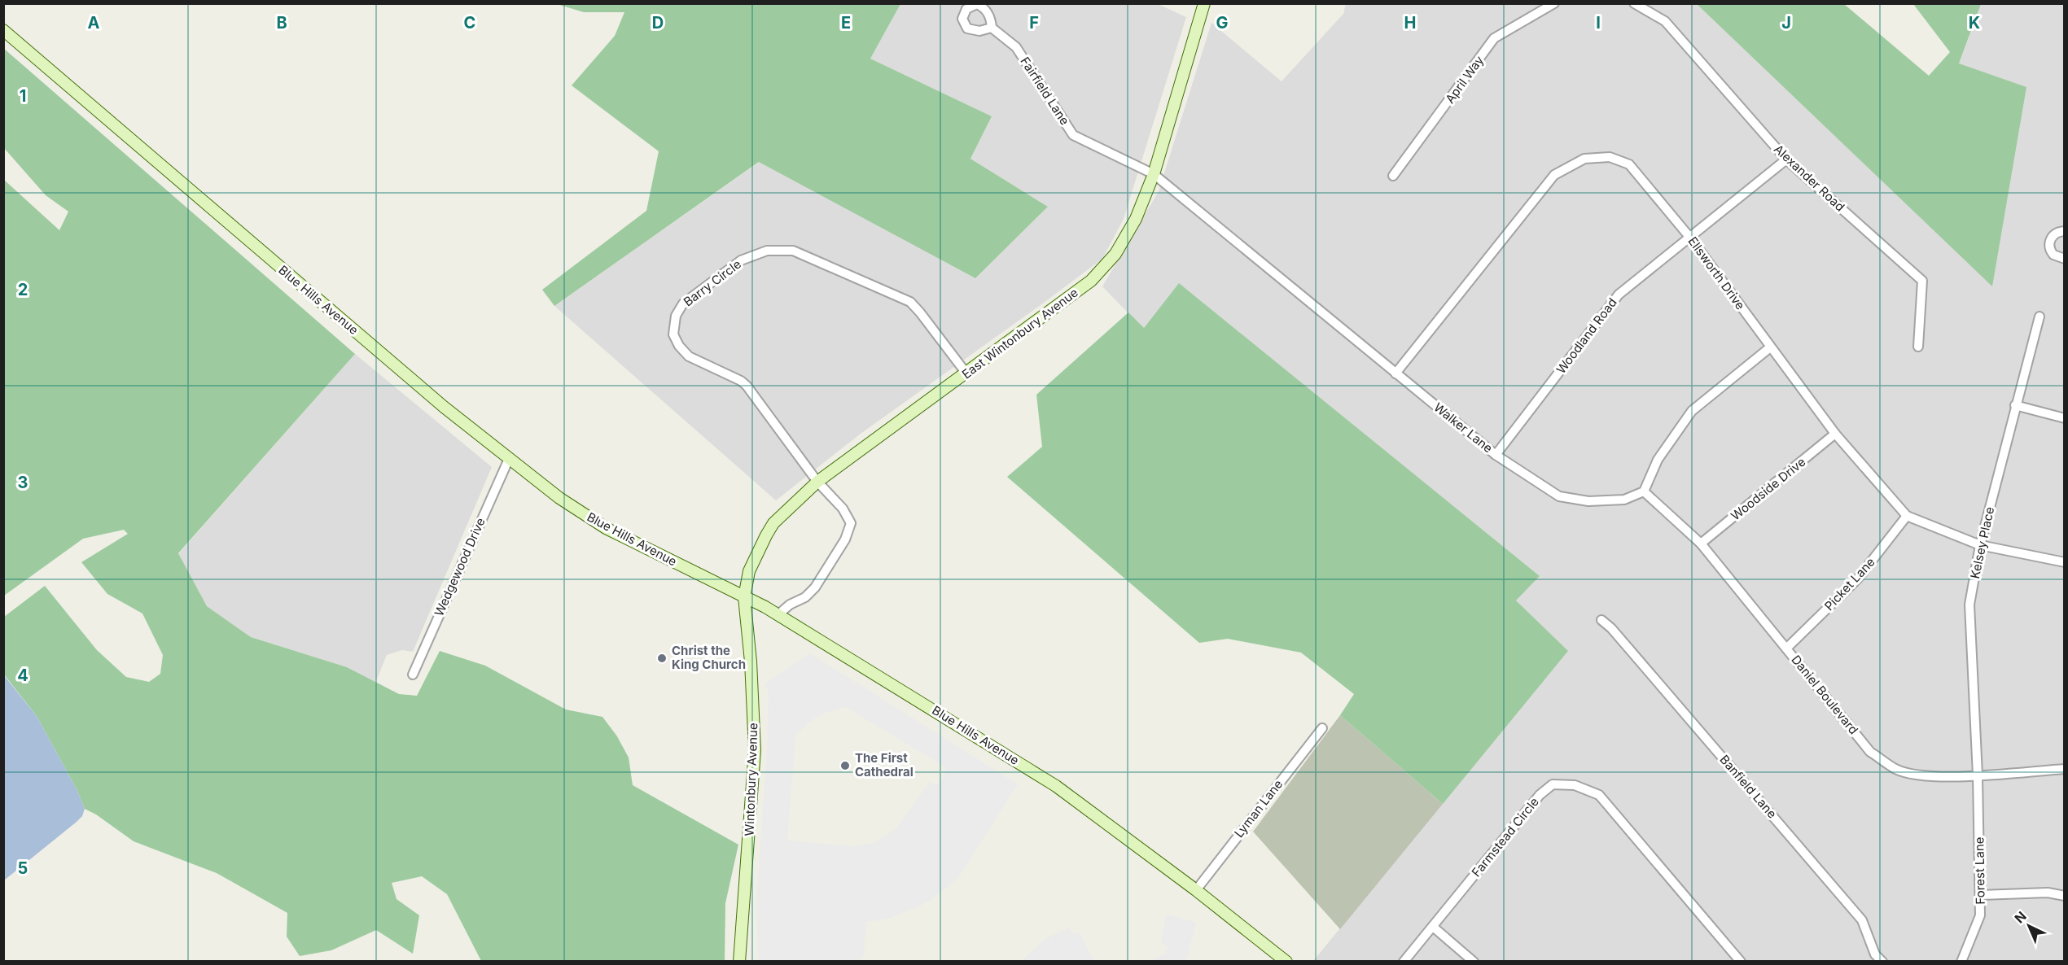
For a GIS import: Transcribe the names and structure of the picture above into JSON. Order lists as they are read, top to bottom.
{
  "streets": {
    "main road": ["Blue Hills Avenue", "East Wintonbury Avenue", "Wintonbury Avenue"],
    "street": [
      "April Way",
      "Fairfield Lane",
      "Alexander Road",
      "Ellsworth Drive",
      "Barry Circle",
      "Woodland Road",
      "Walker Lane",
      "Woodside Drive",
      "Kelsey Place",
      "Wedgewood Drive",
      "Picket Lane",
      "Daniel Boulevard",
      "Banfield Lane",
      "Lyman Lane",
      "Farmstead Circle",
      "Forest Lane"
    ]
  },
  "crossings": [
    ["Fairfield Lane", "East Wintonbury Avenue"],
    ["Fairfield Lane", "Walker Lane"],
    ["Alexander Road", "Woodland Road"],
    ["Ellsworth Drive", "Woodland Road"],
    ["Ellsworth Drive", "Walker Lane"],
    ["Ellsworth Drive", "Woodside Drive"],
    ["Ellsworth Drive", "Kelsey Place"],
    ["Ellsworth Drive", "Picket Lane"],
    ["Barry Circle", "Blue Hills Avenue"],
    ["Barry Circle", "East Wintonbury Avenue"],
    ["Blue Hills Avenue", "East Wintonbury Avenue"],
    ["Blue Hills Avenue", "Wedgewood Drive"],
    ["Blue Hills Avenue", "Wintonbury Avenue"],
    ["Blue Hills Avenue", "Lyman Lane"],
    ["East Wintonbury Avenue", "Walker Lane"],
    ["East Wintonbury Avenue", "Wintonbury Avenue"],
    ["Woodland Road", "Walker Lane"],
    ["Walker Lane", "Daniel Boulevard"],
    ["Woodside Drive", "Daniel Boulevard"],
    ["Kelsey Place", "Daniel Boulevard"],
    ["Kelsey Place", "Forest Lane"],
    ["Picket Lane", "Daniel Boulevard"],
    ["Daniel Boulevard", "Forest Lane"]
  ],
  "places": ["Christ the King Church", "The First Cathedral"],
  "north": "top left",
  "grid": {
    "columns": [
      "A",
      "B",
      "C",
      "D",
      "E",
      "F",
      "G",
      "H",
      "I",
      "J",
      "K"
    ],
    "rows": [
      "1",
      "2",
      "3",
      "4",
      "5"
    ]
  }
}
